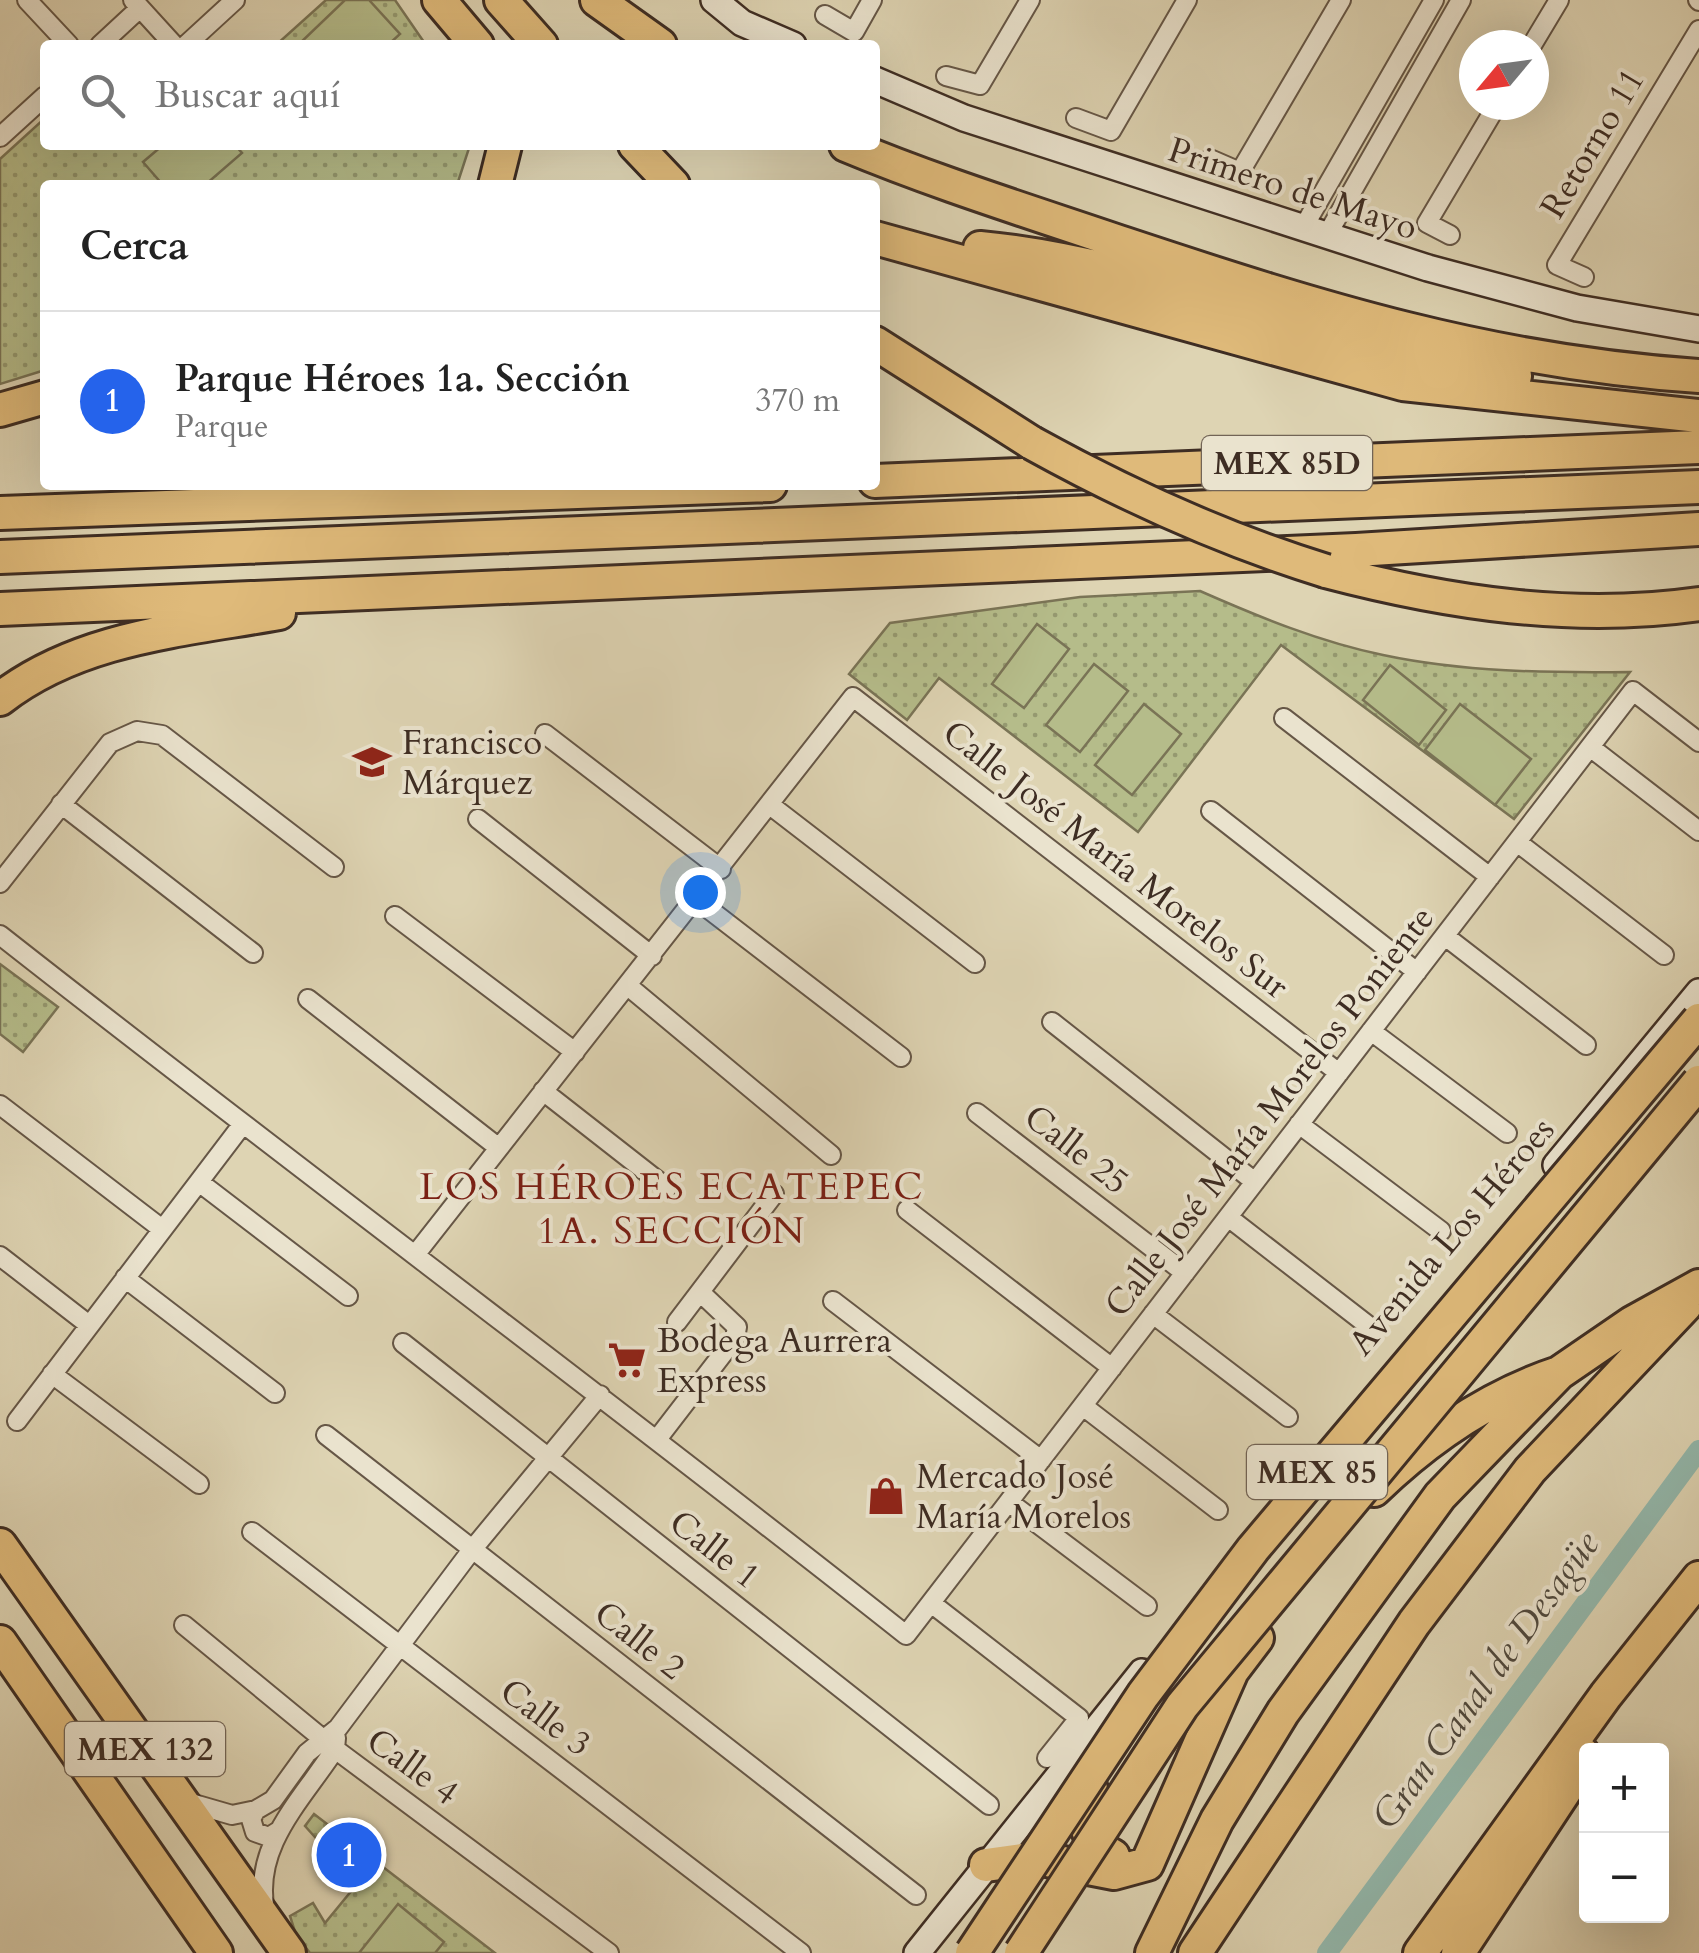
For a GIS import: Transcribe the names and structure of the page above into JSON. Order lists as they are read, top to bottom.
{
  "streets": {
    "highway": ["MEX 85D", "MEX 85", "MEX 132"],
    "main road": ["Primero de Mayo", "Avenida Los Héroes"],
    "street": [
      "Retorno 11",
      "Calle José María Morelos Sur",
      "Calle José María Morelos Poniente",
      "Calle 25",
      "Calle 1",
      "Calle 2",
      "Calle 3",
      "Calle 4"
    ]
  },
  "crossings": [
    ["Calle José María Morelos Sur", "Calle José María Morelos Poniente"],
    ["Calle José María Morelos Poniente", "Calle 25"]
  ],
  "districts": ["LOS HÉROES ECATEPEC 1A. SECCIÓN"],
  "water": ["Gran Canal de Desagüe"],
  "places": {
    "school or university": ["Francisco Márquez"],
    "supermarket": ["Bodega Aurrera Express"],
    "shop": ["Mercado José María Morelos"]
  },
  "north": "bottom left",
  "page": {
    "search": "Buscar aquí",
    "heading": "Cerca",
    "list": [
      {
        "mark": "1",
        "name": "Parque Héroes 1a. Sección",
        "note": "Parque",
        "value": "370 m"
      }
    ],
    "map_buttons": ["+", "−"],
    "pins": "1"
  }
}
